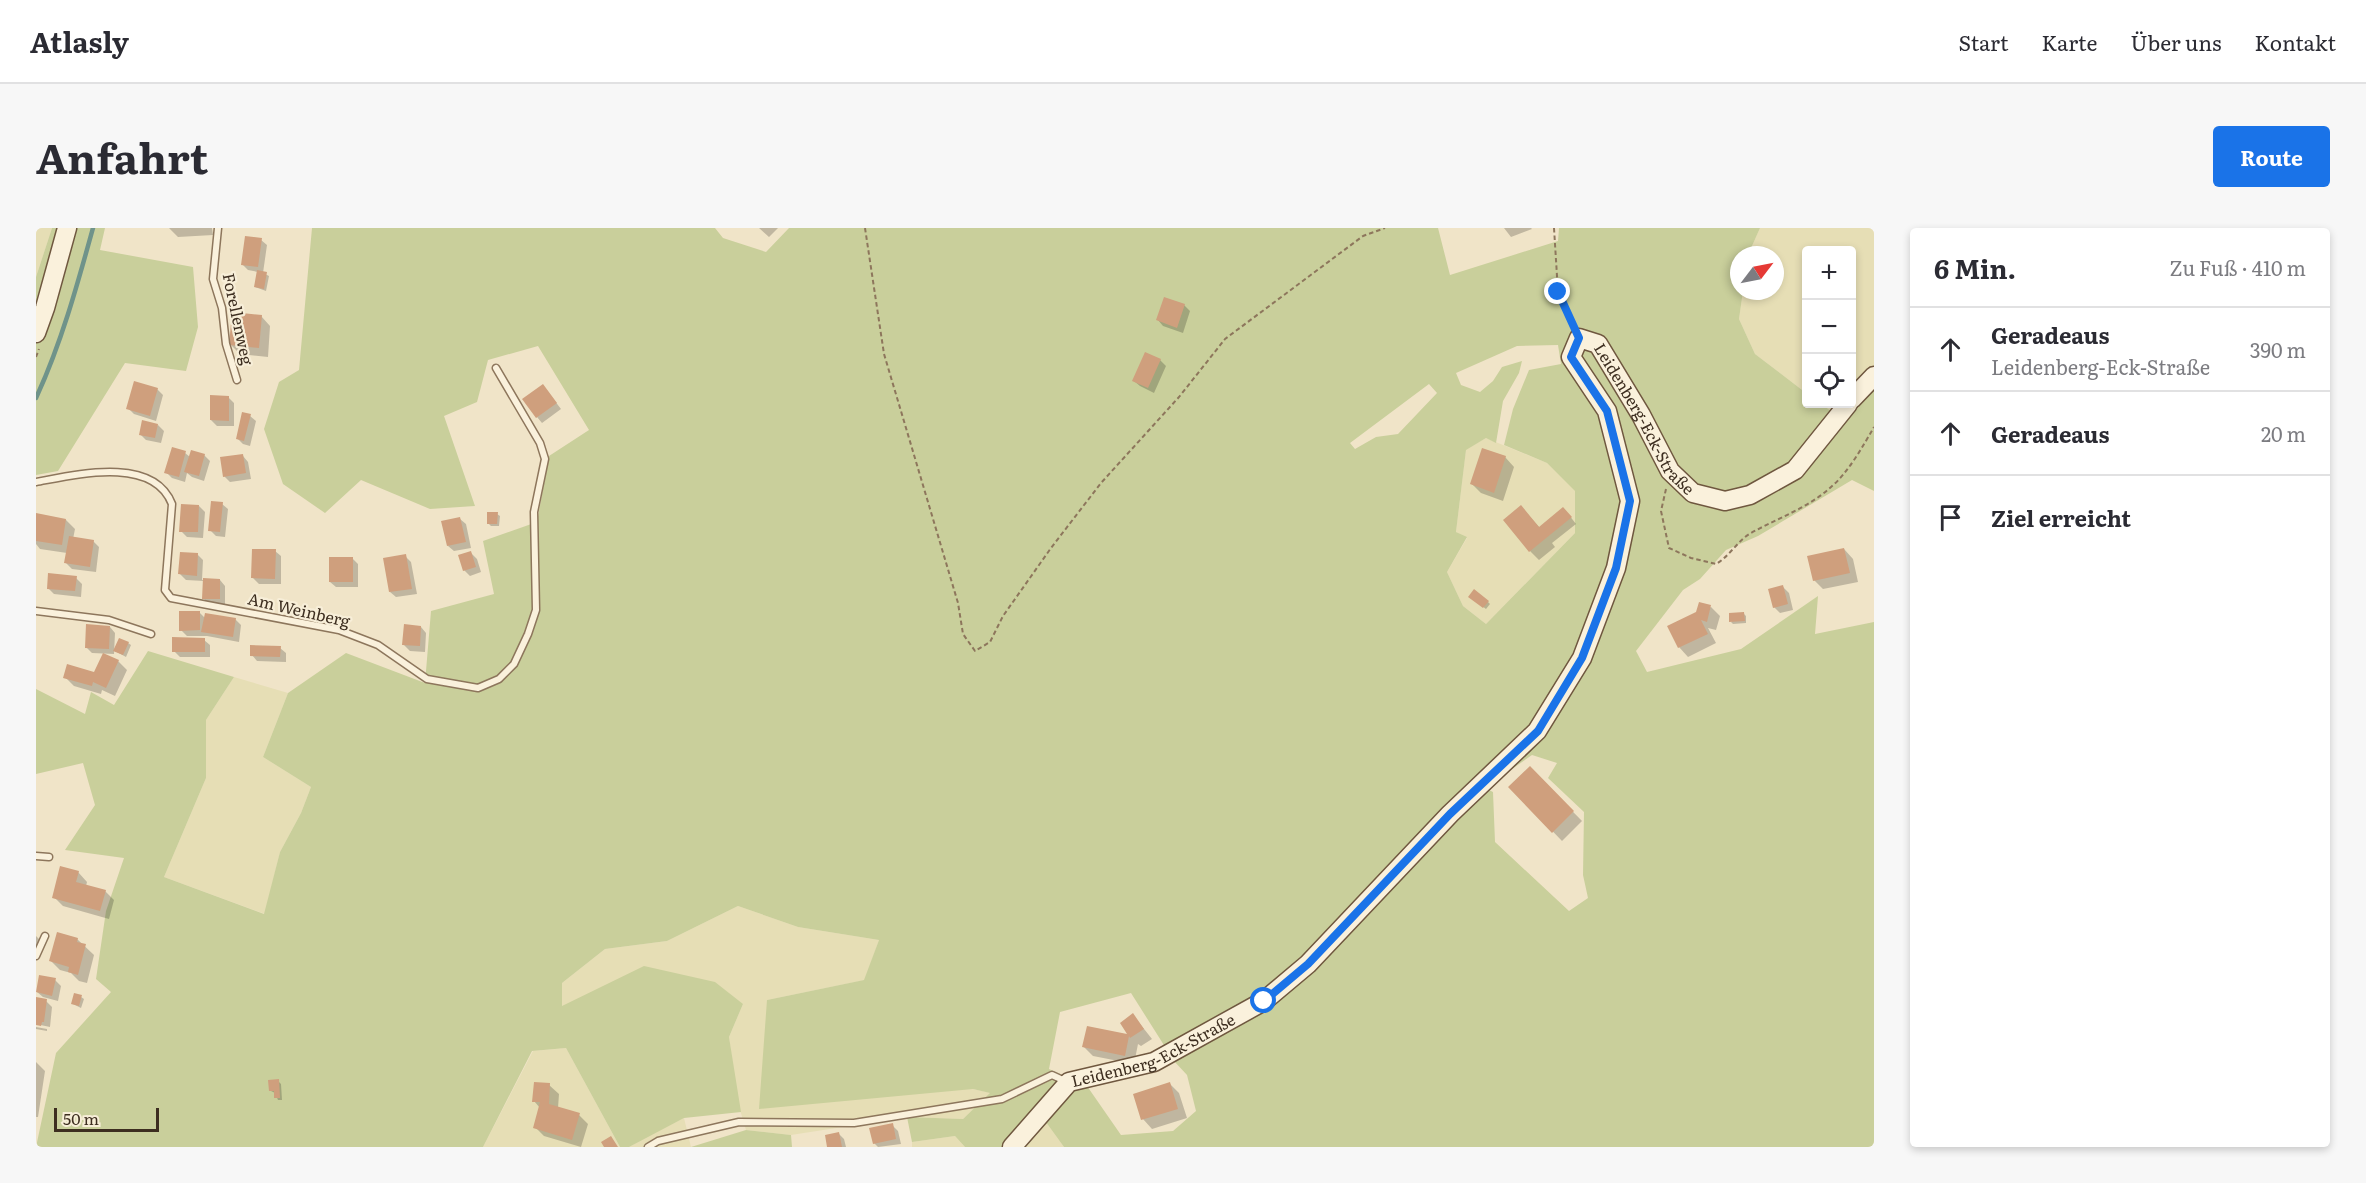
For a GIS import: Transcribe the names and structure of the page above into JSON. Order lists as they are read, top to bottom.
{
  "streets": {
    "street": ["Leidenberg-Eck-Straße"],
    "lane": ["Forellenweg", "Am Weinberg"]
  },
  "scale_bar": "50 m",
  "north": "top right",
  "page": {
    "header": "Atlasly",
    "nav": [
      "Start",
      "Karte",
      "Über uns",
      "Kontakt"
    ],
    "title": "Anfahrt",
    "buttons": "Route",
    "heading": ["6 Min.", "Zu Fuß · 410 m"],
    "map_buttons": ["+", "−"],
    "list": [
      ["Geradeaus", "Leidenberg-Eck-Straße", "390 m"],
      ["Geradeaus", "20 m"],
      "Ziel erreicht"
    ],
    "scale": "50 m"
  }
}
